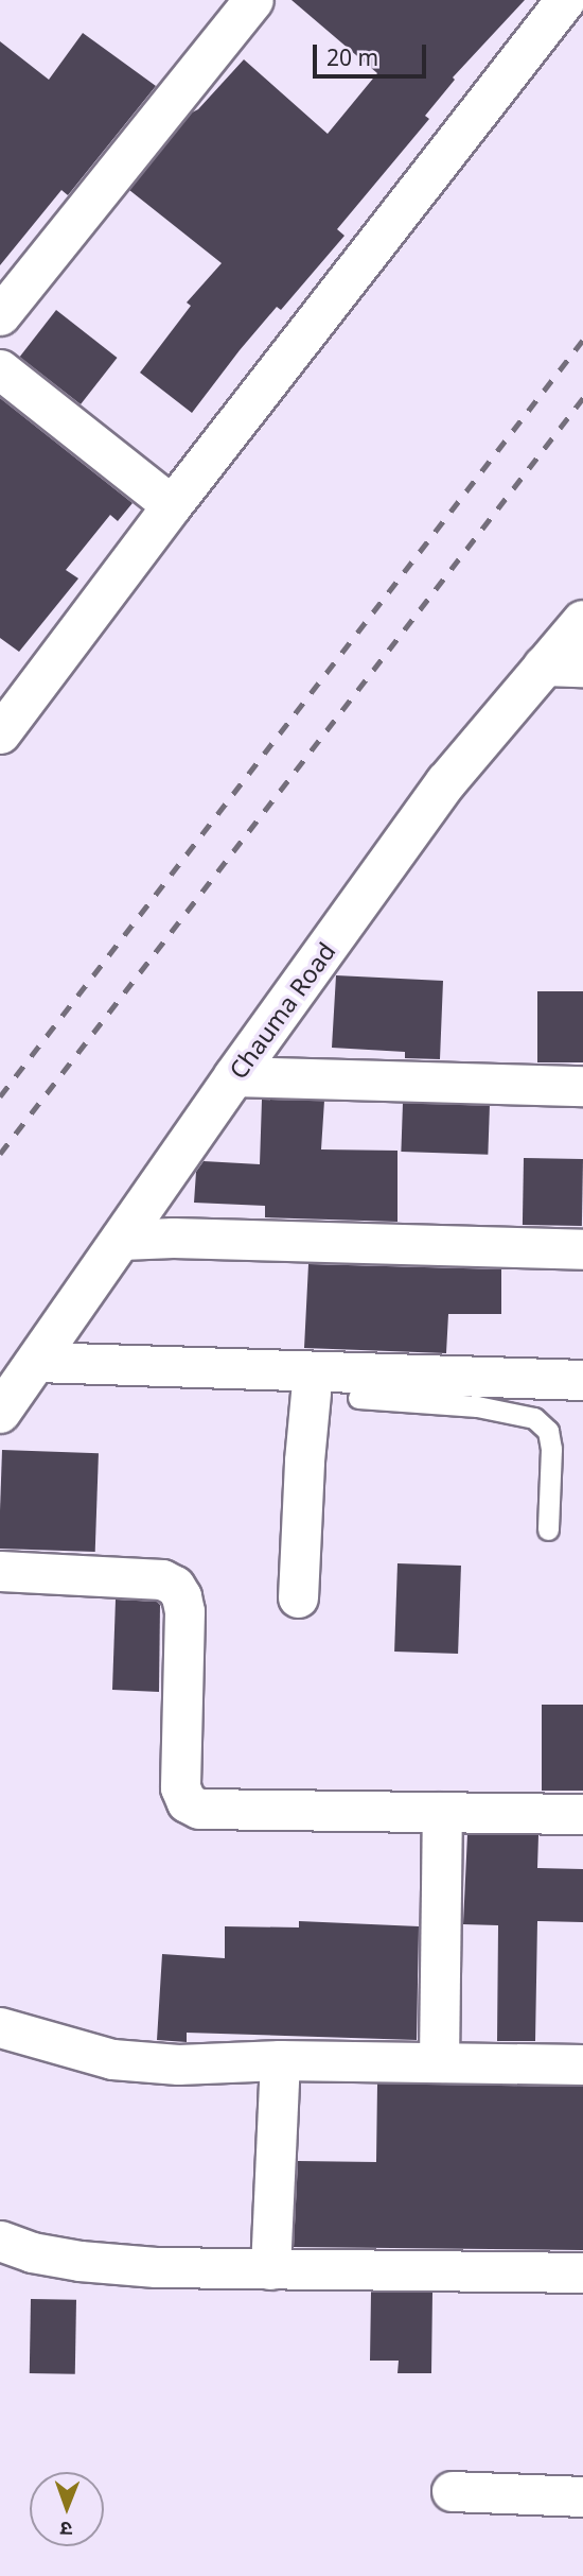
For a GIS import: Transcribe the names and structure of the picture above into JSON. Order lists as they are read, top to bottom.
{
  "streets": {
    "street": ["Chauma Road"]
  },
  "scale_bar": "20 m",
  "north": "bottom"
}
